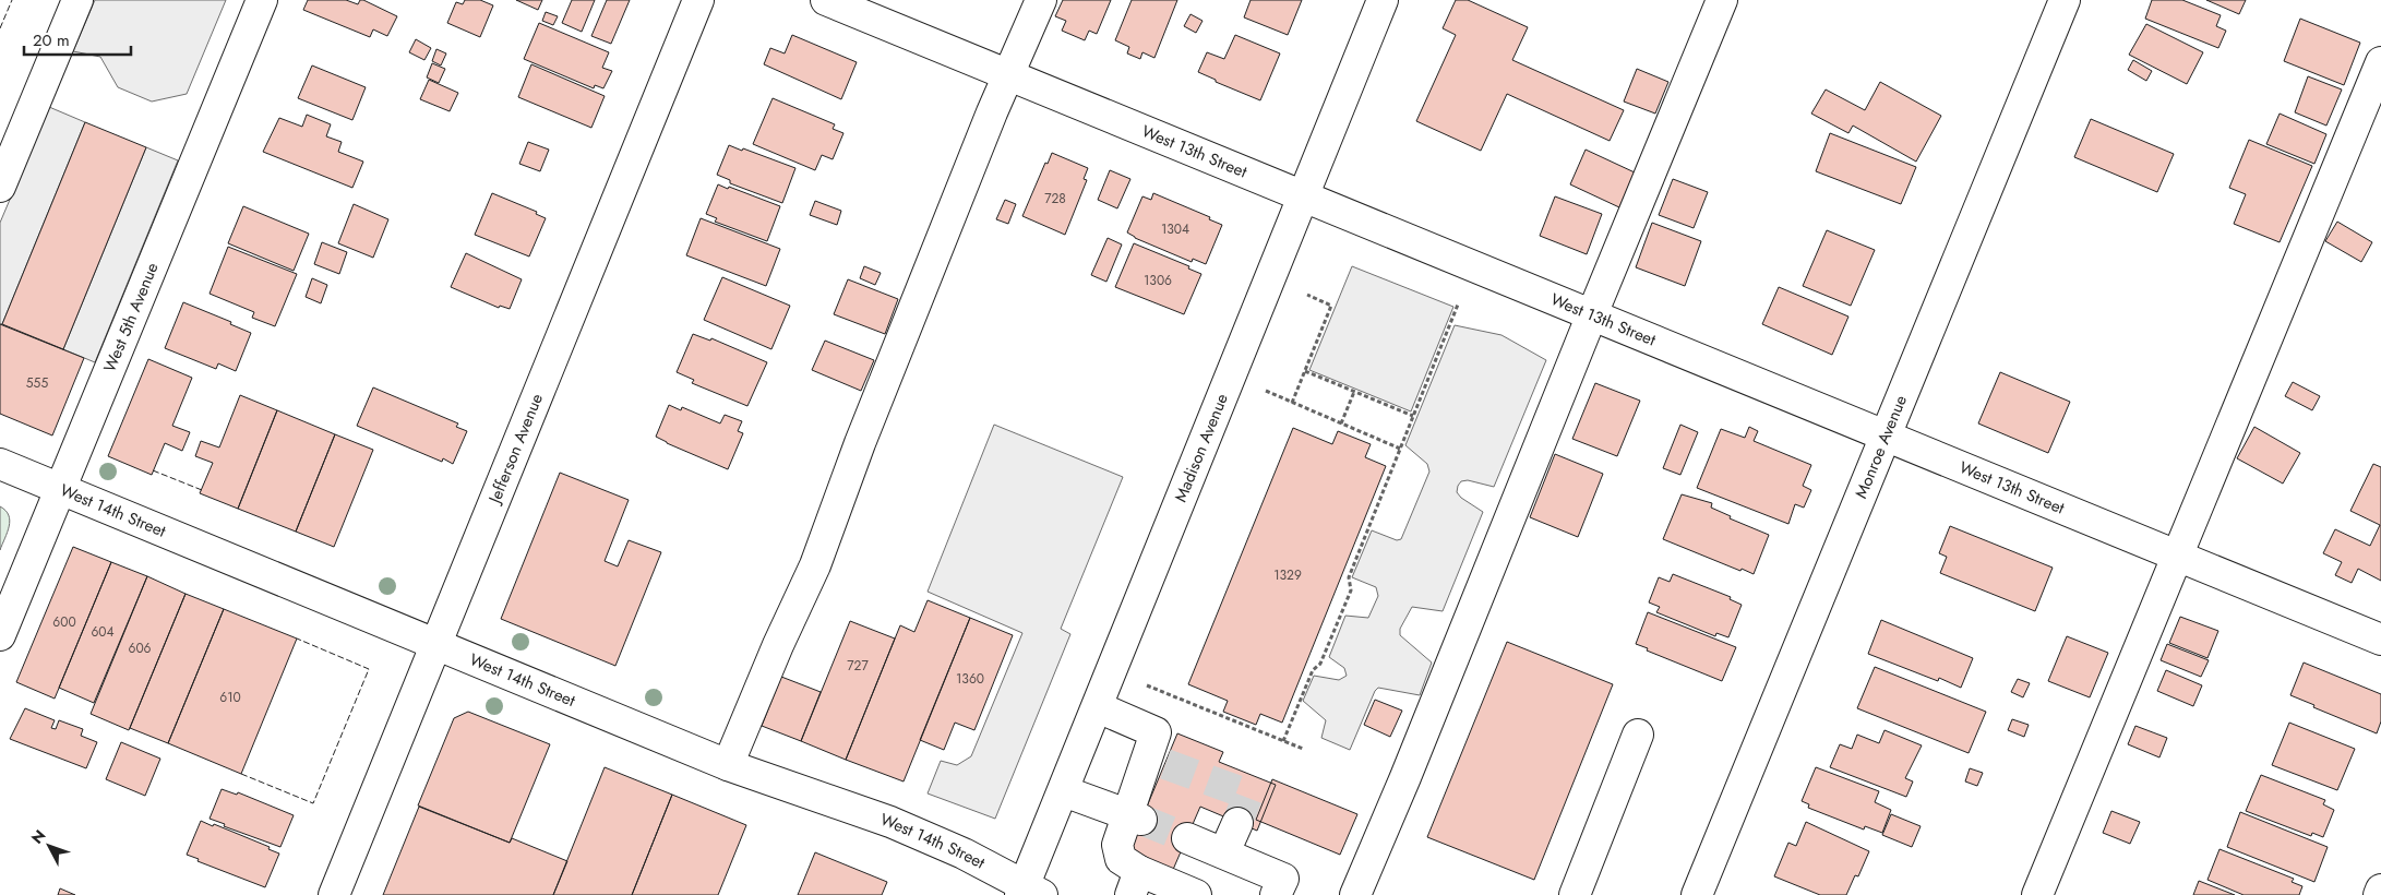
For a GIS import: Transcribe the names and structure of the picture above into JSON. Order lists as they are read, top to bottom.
{
  "streets": {
    "street": [
      "West 13th Street",
      "West 5th Avenue",
      "Jefferson Avenue",
      "Madison Avenue",
      "Monroe Avenue",
      "West 14th Street"
    ]
  },
  "crossings": [
    ["West 13th Street", "Madison Avenue"],
    ["West 13th Street", "Monroe Avenue"],
    ["West 5th Avenue", "West 14th Street"],
    ["Jefferson Avenue", "West 14th Street"],
    ["Madison Avenue", "West 14th Street"]
  ],
  "house_numbers": [
    "728",
    "1304",
    "1306",
    "555",
    "1329",
    "600",
    "604",
    "606",
    "727",
    "1360",
    "610"
  ],
  "scale_bar": "20 m",
  "north": "top left"
}
